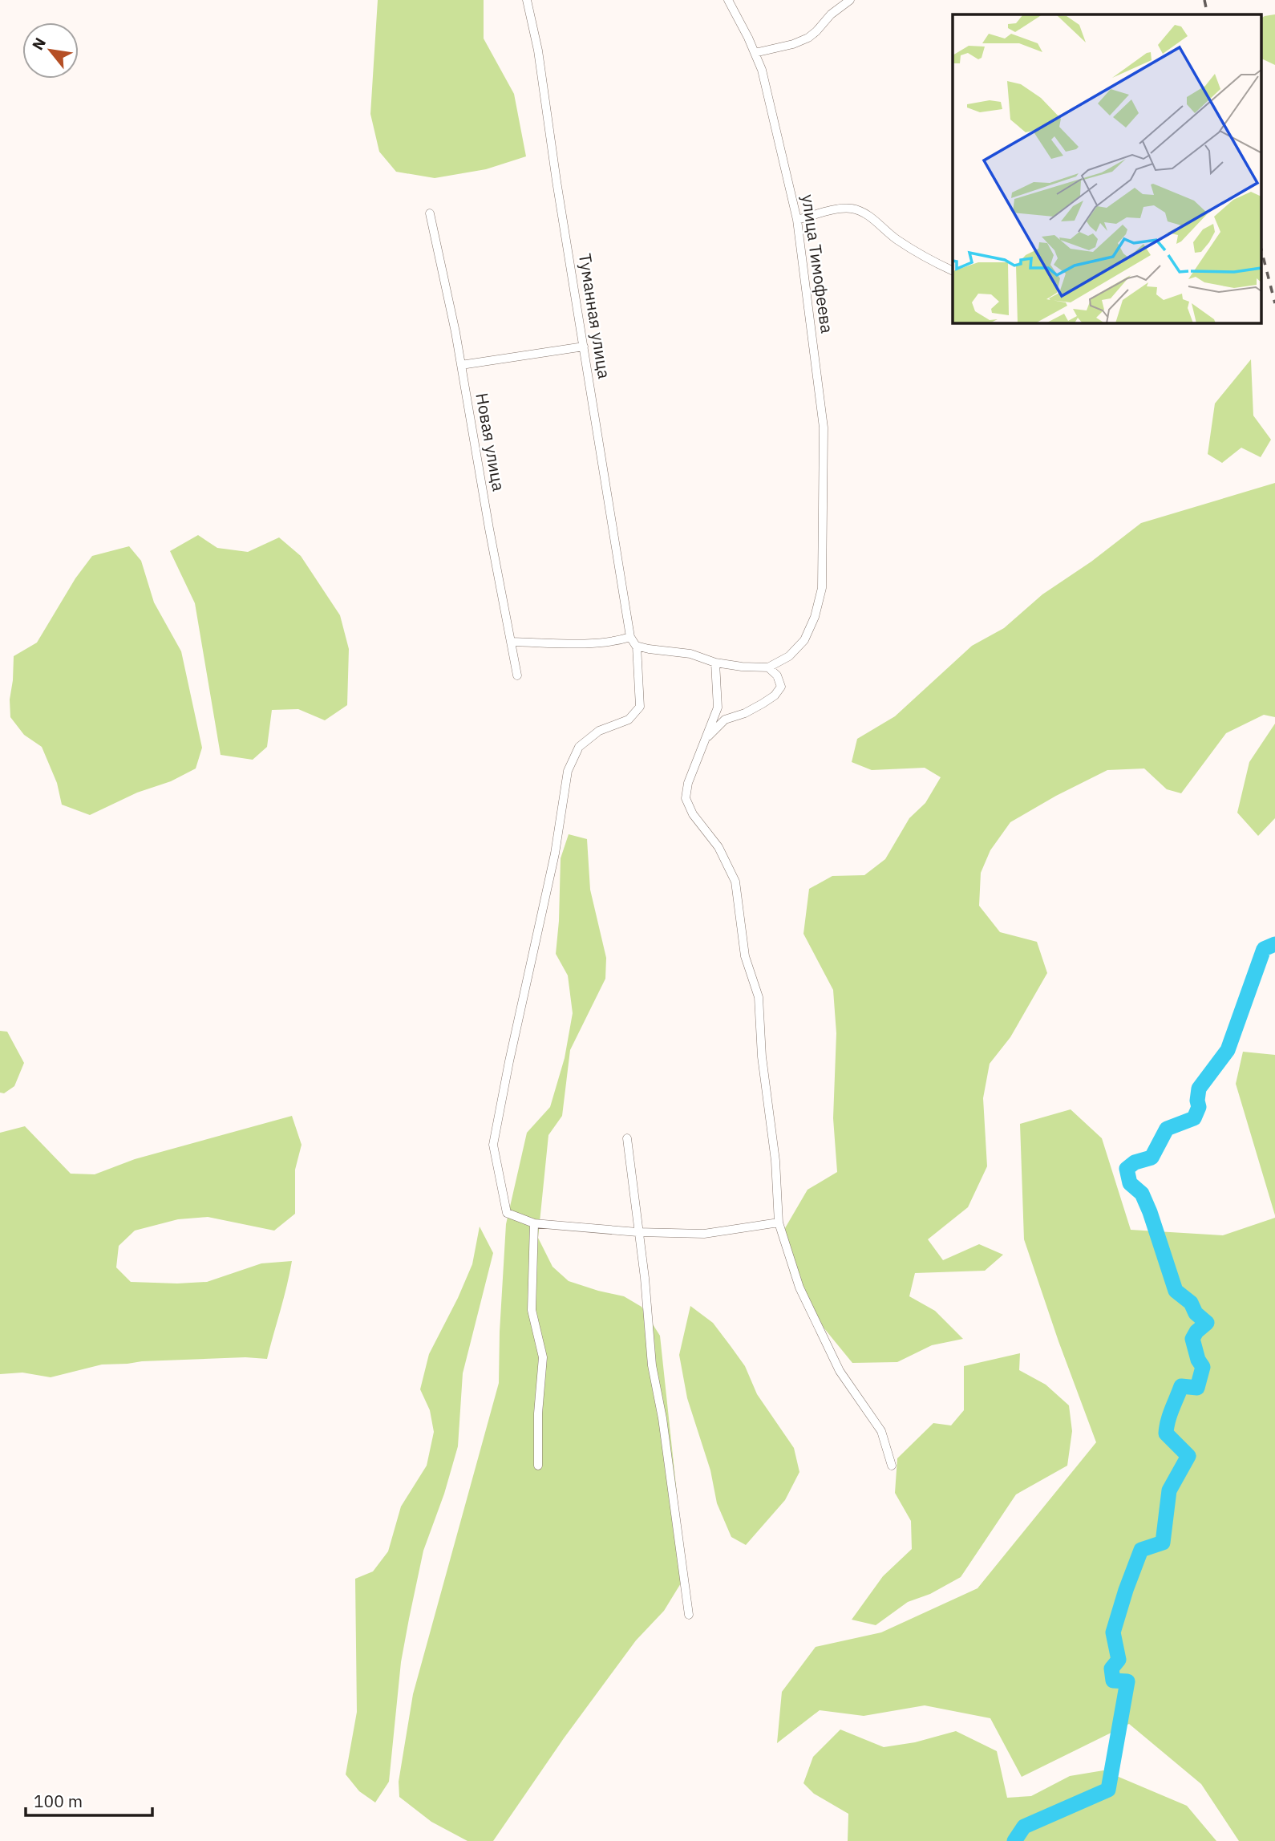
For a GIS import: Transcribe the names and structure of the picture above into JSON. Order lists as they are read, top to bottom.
{
  "streets": {
    "street": ["улица Тимофеева", "Туманная улица", "Новая улица"]
  },
  "scale_bar": "100 m",
  "north": "top left"
}
